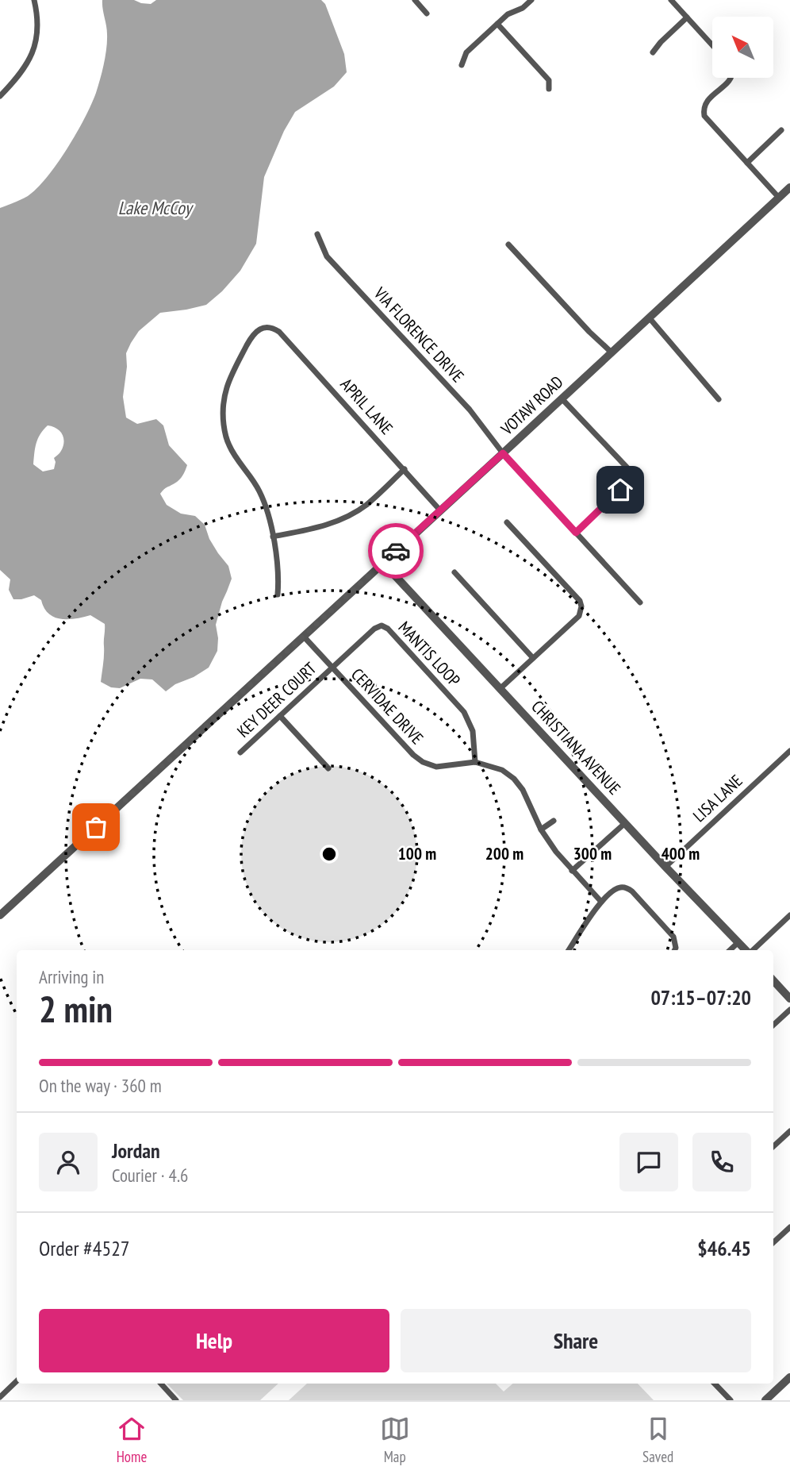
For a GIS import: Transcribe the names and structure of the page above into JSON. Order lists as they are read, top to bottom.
{
  "streets": {
    "street": [
      "VIA FLORENCE DRIVE",
      "VOTAW ROAD",
      "APRIL LANE",
      "MANTIS LOOP",
      "KEY DEER COURT",
      "CERVIDAE DRIVE",
      "CHRISTIANA AVENUE",
      "LISA LANE"
    ]
  },
  "crossings": [
    ["VIA FLORENCE DRIVE", "VOTAW ROAD"],
    ["VOTAW ROAD", "APRIL LANE"],
    ["VOTAW ROAD", "CERVIDAE DRIVE"],
    ["VOTAW ROAD", "CHRISTIANA AVENUE"],
    ["MANTIS LOOP", "KEY DEER COURT"],
    ["MANTIS LOOP", "CERVIDAE DRIVE"],
    ["KEY DEER COURT", "CERVIDAE DRIVE"],
    ["CHRISTIANA AVENUE", "LISA LANE"]
  ],
  "water": ["Lake McCoy"],
  "north": "top left",
  "page": {
    "heading": ["2 min", "Arriving in", "07:15–07:20"],
    "panel": [
      "Jordan",
      "Courier · 4.6",
      "Order #4527",
      "$46.45"
    ],
    "bar": "On the way · 360 m",
    "buttons": ["Help", "Share"],
    "tabs": ["Home", "Map", "Saved"]
  },
  "rings": [
    "100 m",
    "200 m",
    "300 m",
    "400 m"
  ]
}
